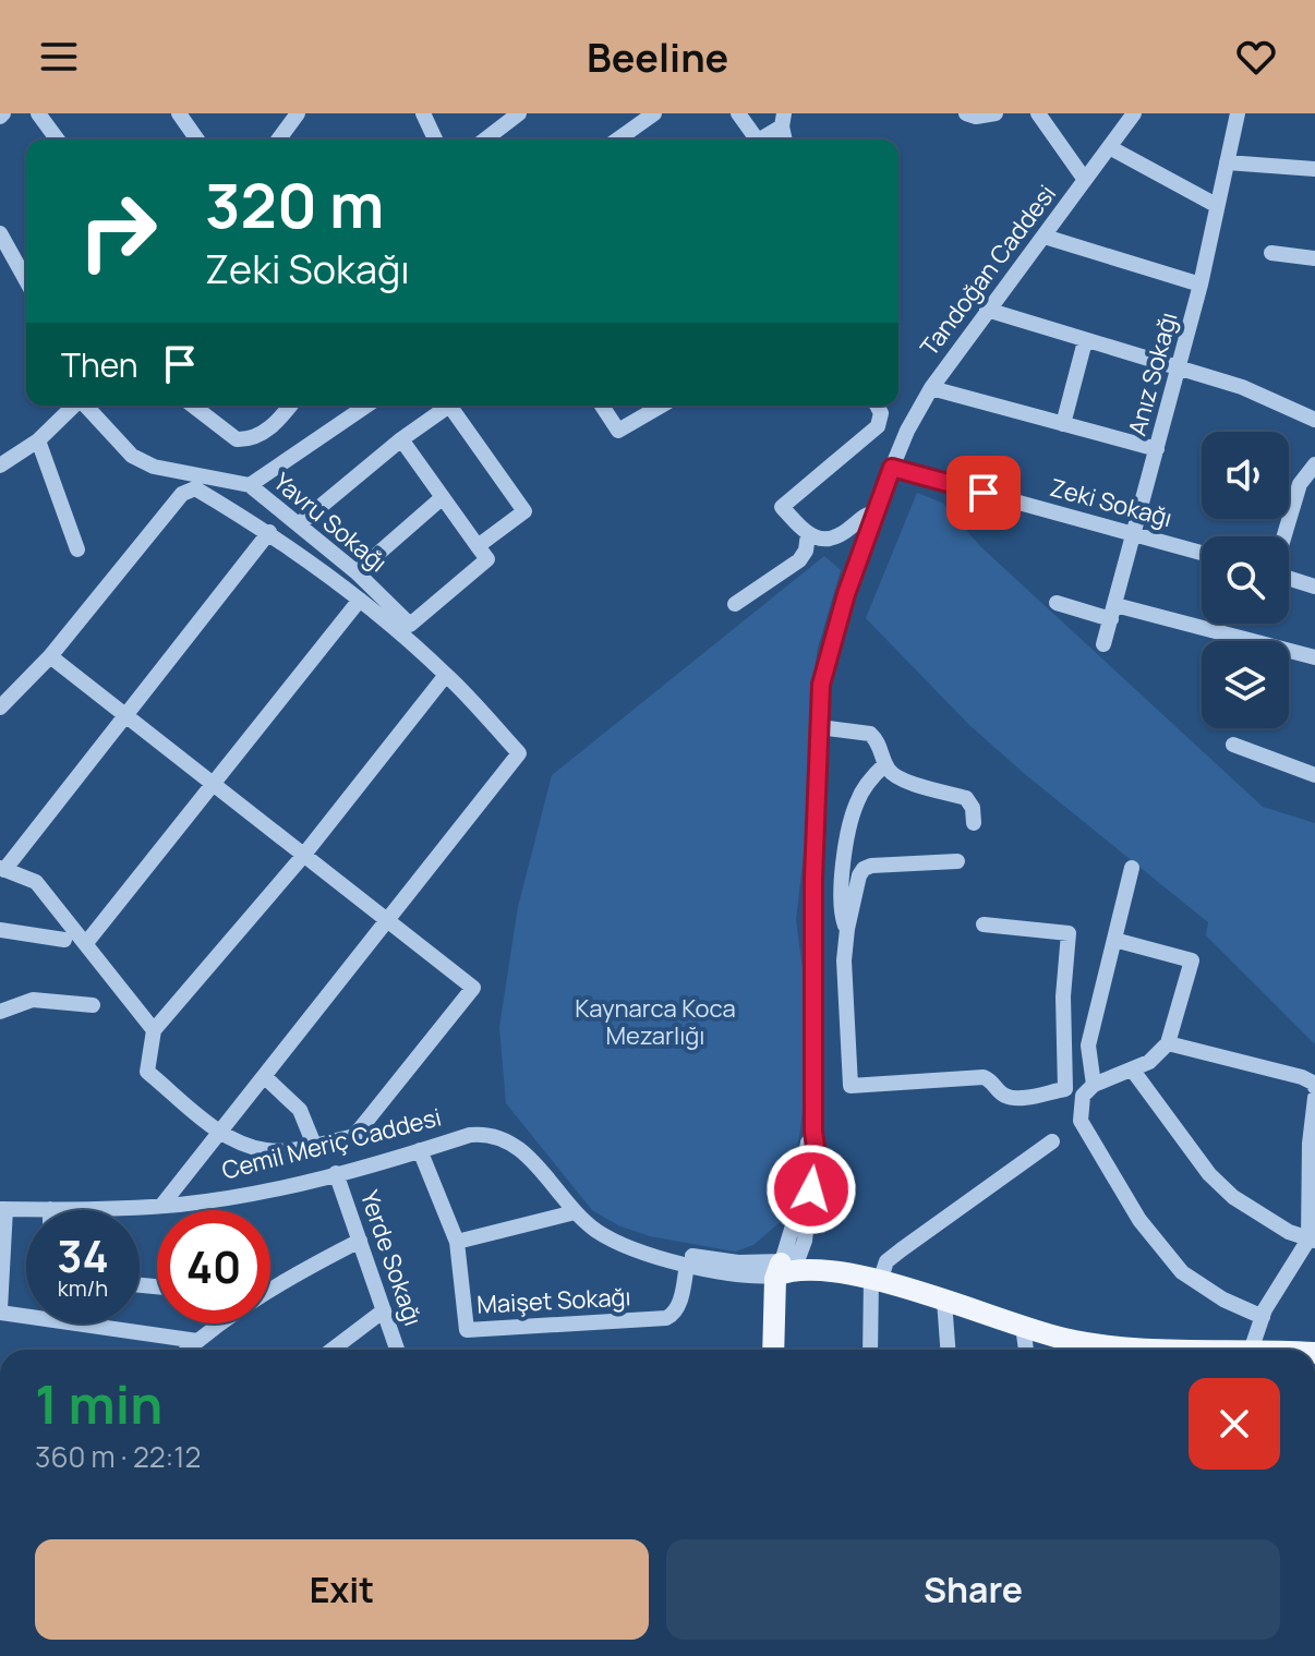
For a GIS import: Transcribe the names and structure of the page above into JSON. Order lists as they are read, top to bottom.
{
  "streets": {
    "main road": ["Cemil Meriç Caddesi"],
    "street": [
      "Tandoğan Caddesi",
      "Anız Sokağı",
      "Zeki Sokağı",
      "Yavru Sokağı",
      "Yerde Sokağı",
      "Maişet Sokağı"
    ]
  },
  "crossings": [
    ["Tandoğan Caddesi", "Zeki Sokağı"],
    ["Tandoğan Caddesi", "Cemil Meriç Caddesi"],
    ["Anız Sokağı", "Zeki Sokağı"],
    ["Cemil Meriç Caddesi", "Yerde Sokağı"],
    ["Cemil Meriç Caddesi", "Maişet Sokağı"]
  ],
  "parks": ["Kaynarca Koca Mezarlığı"],
  "page": {
    "header": "Beeline",
    "turn": ["320 m", "Zeki Sokağı"],
    "then": "Then",
    "speed": "34 km/h",
    "limit": "40",
    "heading": ["1 min", "360 m · 22:12"],
    "buttons": ["Exit", "Share"]
  }
}
